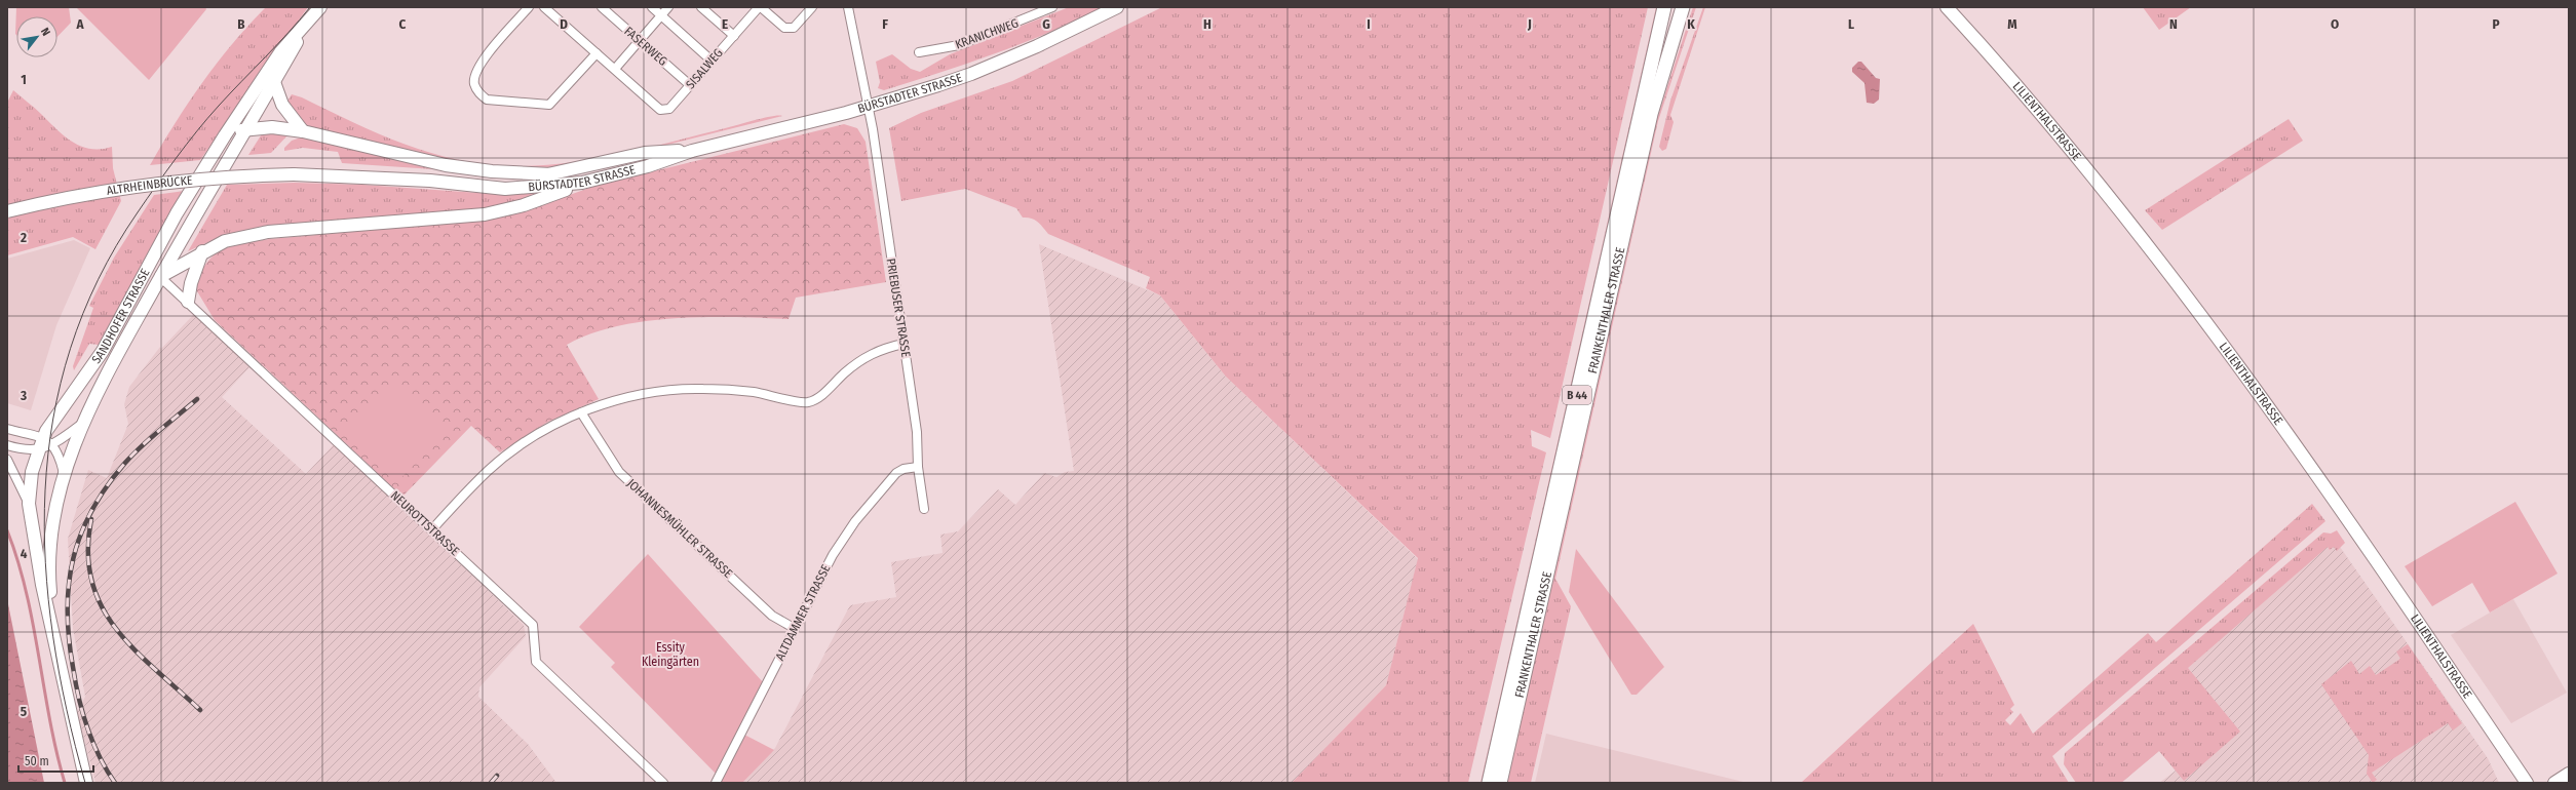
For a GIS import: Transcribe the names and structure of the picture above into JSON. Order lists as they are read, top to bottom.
{
  "streets": {
    "main road": ["FRANKENTHALER STRASSE", "B 44"],
    "street": [
      "KRANICHWEG",
      "FASERWEG",
      "SISALWEG",
      "BÜRSTADTER STRASSE",
      "LILIENTHALSTRASSE",
      "ALTRHEINBRÜCKE",
      "PRIEBUSER STRASSE",
      "SANDHOFER STRASSE",
      "NEUROTTSTRASSE",
      "JOHANNESMÜHLER STRASSE",
      "ALTDAMMER STRASSE"
    ]
  },
  "crossings": [
    ["FASERWEG", "SISALWEG"],
    ["BÜRSTADTER STRASSE", "ALTRHEINBRÜCKE"],
    ["BÜRSTADTER STRASSE", "PRIEBUSER STRASSE"],
    ["PRIEBUSER STRASSE", "ALTDAMMER STRASSE"],
    ["SANDHOFER STRASSE", "NEUROTTSTRASSE"],
    ["JOHANNESMÜHLER STRASSE", "ALTDAMMER STRASSE"]
  ],
  "parks": ["Essity Kleingärten"],
  "scale_bar": "50 m",
  "north": "top right",
  "grid": {
    "columns": [
      "A",
      "B",
      "C",
      "D",
      "E",
      "F",
      "G",
      "H",
      "I",
      "J",
      "K",
      "L",
      "M",
      "N",
      "O",
      "P"
    ],
    "rows": [
      "1",
      "2",
      "3",
      "4",
      "5"
    ]
  }
}
